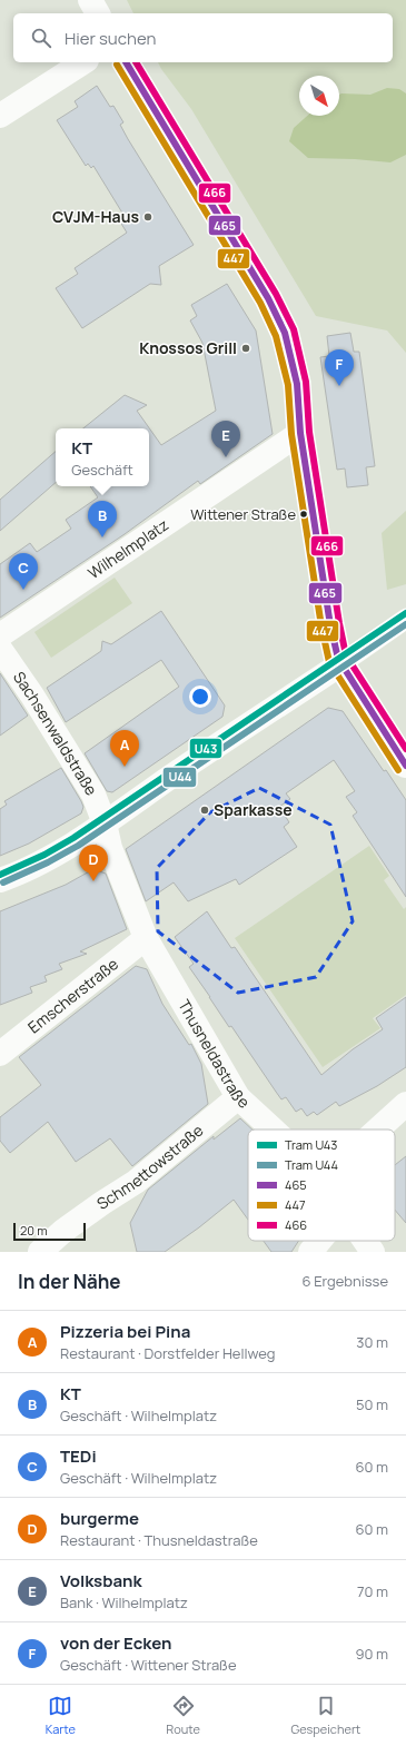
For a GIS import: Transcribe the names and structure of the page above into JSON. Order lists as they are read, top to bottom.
{
  "streets": {
    "street": [
      "Wilhelmplatz",
      "Sachsenwaldstraße",
      "Emscherstraße",
      "Thusneldastraße",
      "Schmettowstraße"
    ]
  },
  "crossings": [
    ["Sachsenwaldstraße", "Thusneldastraße"],
    ["Emscherstraße", "Thusneldastraße"],
    ["Thusneldastraße", "Schmettowstraße"]
  ],
  "places": [
    "CVJM-Haus",
    "Knossos Grill",
    "Wittener Straße",
    "Sparkasse"
  ],
  "lines": [
    "transit line 465",
    "transit line 466",
    "transit line 447",
    "tram line U43",
    "tram line U44"
  ],
  "legend": [
    "Tram U43",
    "Tram U44",
    "465",
    "447",
    "466"
  ],
  "scale_bar": "20 m",
  "north": "bottom right",
  "page": {
    "search": "Hier suchen",
    "pins": [
      "F",
      "E",
      "B",
      "C",
      "A",
      "D"
    ],
    "popup": ["KT", "Geschäft"],
    "scale": "20 m",
    "heading": ["In der Nähe", "6 Ergebnisse"],
    "list": [
      {
        "mark": "A",
        "name": "Pizzeria bei Pina",
        "note": "Restaurant · Dorstfelder Hellweg",
        "value": "30 m"
      },
      {
        "mark": "B",
        "name": "KT",
        "note": "Geschäft · Wilhelmplatz",
        "value": "50 m"
      },
      {
        "mark": "C",
        "name": "TEDi",
        "note": "Geschäft · Wilhelmplatz",
        "value": "60 m"
      },
      {
        "mark": "D",
        "name": "burgerme",
        "note": "Restaurant · Thusneldastraße",
        "value": "60 m"
      },
      {
        "mark": "E",
        "name": "Volksbank",
        "note": "Bank · Wilhelmplatz",
        "value": "70 m"
      },
      {
        "mark": "F",
        "name": "von der Ecken",
        "note": "Geschäft · Wittener Straße",
        "value": "90 m"
      }
    ],
    "nav": ["Karte", "Route", "Gespeichert"]
  }
}
